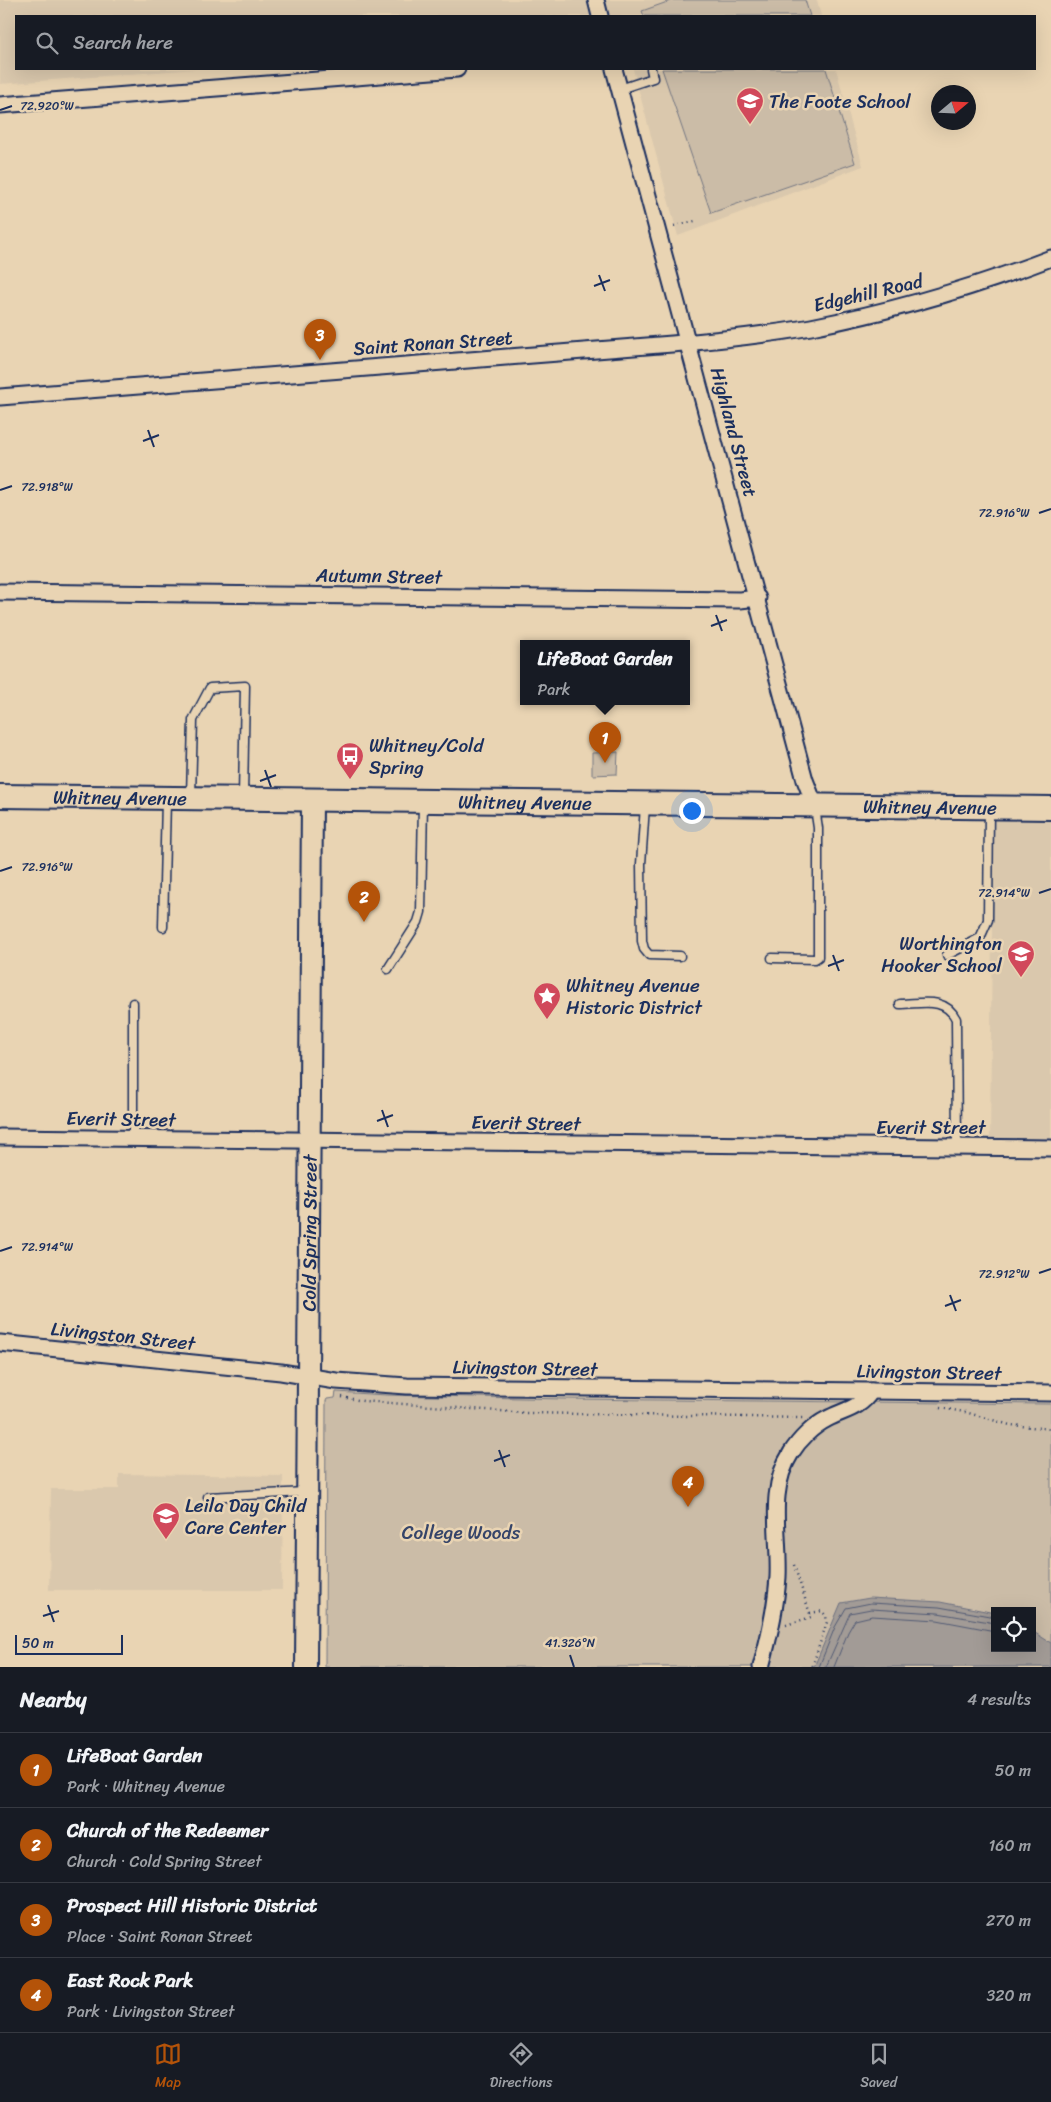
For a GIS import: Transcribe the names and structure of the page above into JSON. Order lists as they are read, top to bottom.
{
  "streets": {
    "main road": ["Whitney Avenue"],
    "street": [
      "Edgehill Road",
      "Saint Ronan Street",
      "Highland Street",
      "Autumn Street",
      "Everit Street",
      "Cold Spring Street",
      "Livingston Street"
    ]
  },
  "crossings": [
    ["Edgehill Road", "Saint Ronan Street"],
    ["Edgehill Road", "Highland Street"],
    ["Saint Ronan Street", "Highland Street"],
    ["Highland Street", "Autumn Street"],
    ["Highland Street", "Whitney Avenue"],
    ["Whitney Avenue", "Cold Spring Street"],
    ["Everit Street", "Cold Spring Street"],
    ["Cold Spring Street", "Livingston Street"]
  ],
  "parks": ["College Woods"],
  "places": {
    "school or university": ["The Foote School", "Worthington Hooker School", "Leila Day Child Care Center"],
    "bus stop": ["Whitney/Cold Spring"],
    "place": ["Whitney Avenue Historic District"]
  },
  "scale_bar": "50 m",
  "north": "right",
  "page": {
    "search": "Search here",
    "pins": [
      "3",
      "1",
      "2",
      "4"
    ],
    "popup": ["LifeBoat Garden", "Park"],
    "scale": "50 m",
    "heading": ["Nearby", "4 results"],
    "list": [
      {
        "mark": "1",
        "name": "LifeBoat Garden",
        "note": "Park · Whitney Avenue",
        "value": "50 m"
      },
      {
        "mark": "2",
        "name": "Church of the Redeemer",
        "note": "Church · Cold Spring Street",
        "value": "160 m"
      },
      {
        "mark": "3",
        "name": "Prospect Hill Historic District",
        "note": "Place · Saint Ronan Street",
        "value": "270 m"
      },
      {
        "mark": "4",
        "name": "East Rock Park",
        "note": "Park · Livingston Street",
        "value": "320 m"
      }
    ],
    "nav": ["Map", "Directions", "Saved"]
  },
  "coordinates": [
    "72.920°W",
    "72.918°W",
    "72.916°W",
    "72.914°W",
    "72.912°W",
    "41.326°N"
  ]
}
